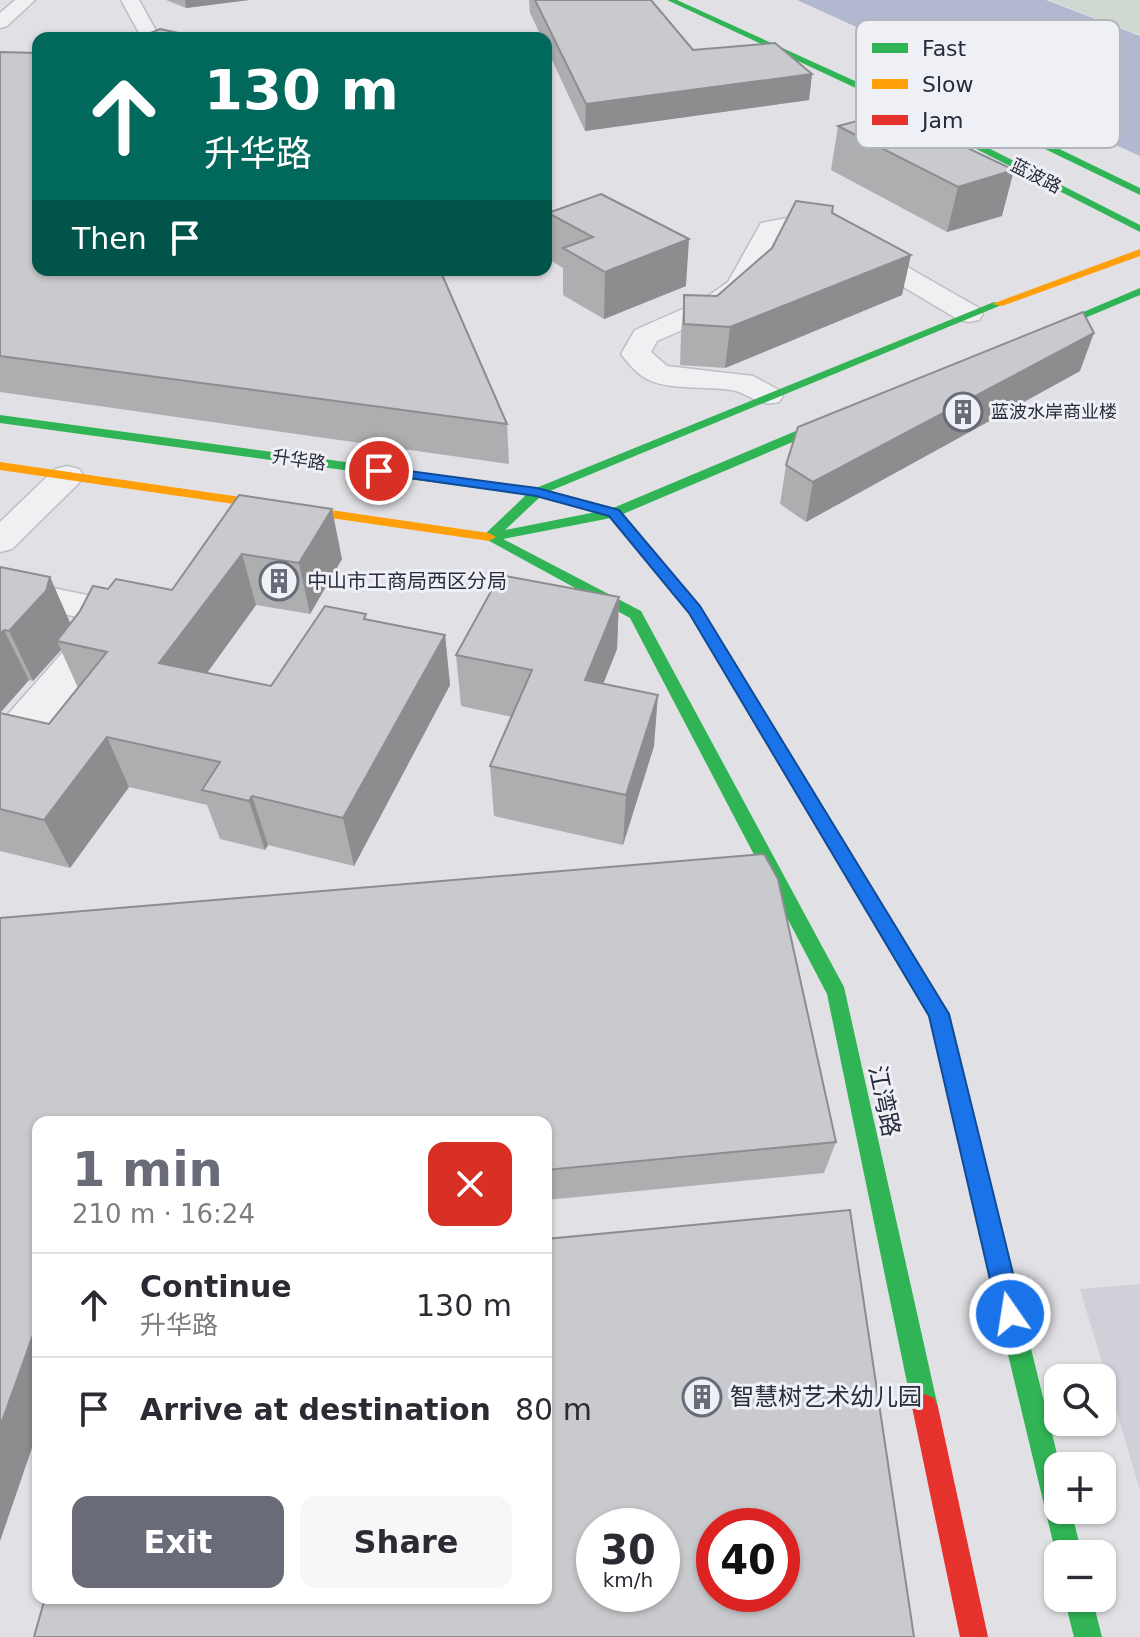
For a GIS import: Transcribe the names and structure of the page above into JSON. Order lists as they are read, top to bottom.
{
  "streets": {
    "street": ["蓝波路", "升华路", "江湾路"]
  },
  "places": {
    "building": ["蓝波水岸商业楼", "中山市工商局西区分局", "智慧树艺术幼儿园"]
  },
  "legend": ["Fast", "Slow", "Jam"],
  "page": {
    "turn": ["130 m", "升华路"],
    "then": "Then",
    "heading": ["1 min", "210 m · 16:24"],
    "list": [
      {
        "name": "Continue",
        "note": "升华路",
        "value": "130 m"
      },
      {
        "name": "Arrive at destination",
        "value": "80 m"
      }
    ],
    "map_buttons": ["+", "−"],
    "buttons": ["Exit", "Share"],
    "speed": "30 km/h",
    "limit": "40"
  }
}
